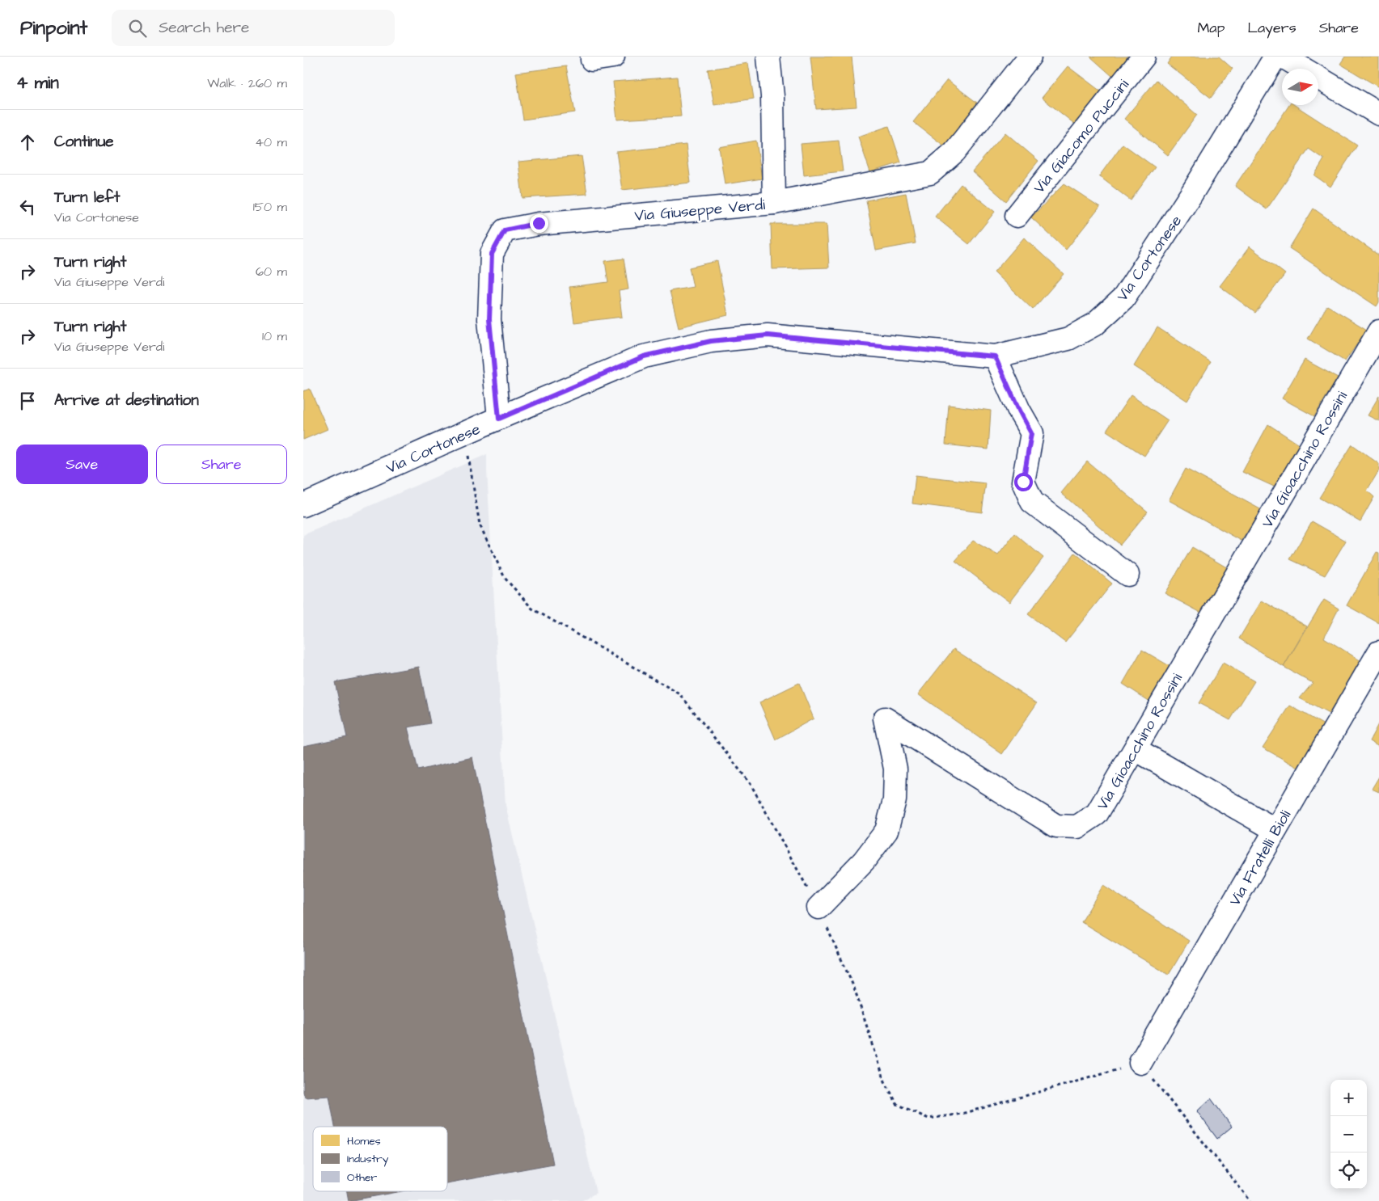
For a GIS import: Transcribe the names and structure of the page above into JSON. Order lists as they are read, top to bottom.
{
  "streets": {
    "street": [
      "Via Giacomo Puccini",
      "Via Giuseppe Verdi",
      "Via Cortonese",
      "Via Gioacchino Rossini",
      "Via Fratelli Bioli"
    ]
  },
  "crossings": [
    ["Via Giuseppe Verdi", "Via Cortonese"]
  ],
  "legend": ["Homes", "Industry", "Other"],
  "north": "right",
  "page": {
    "header": "Pinpoint",
    "search": "Search here",
    "nav": ["Map", "Layers", "Share"],
    "heading": ["4 min", "Walk · 260 m"],
    "list": [
      ["Continue", "40 m"],
      ["Turn left", "Via Cortonese", "150 m"],
      ["Turn right", "Via Giuseppe Verdi", "60 m"],
      ["Turn right", "Via Giuseppe Verdi", "10 m"],
      "Arrive at destination"
    ],
    "buttons": ["Save", "Share"],
    "map_buttons": ["+", "−"]
  }
}
